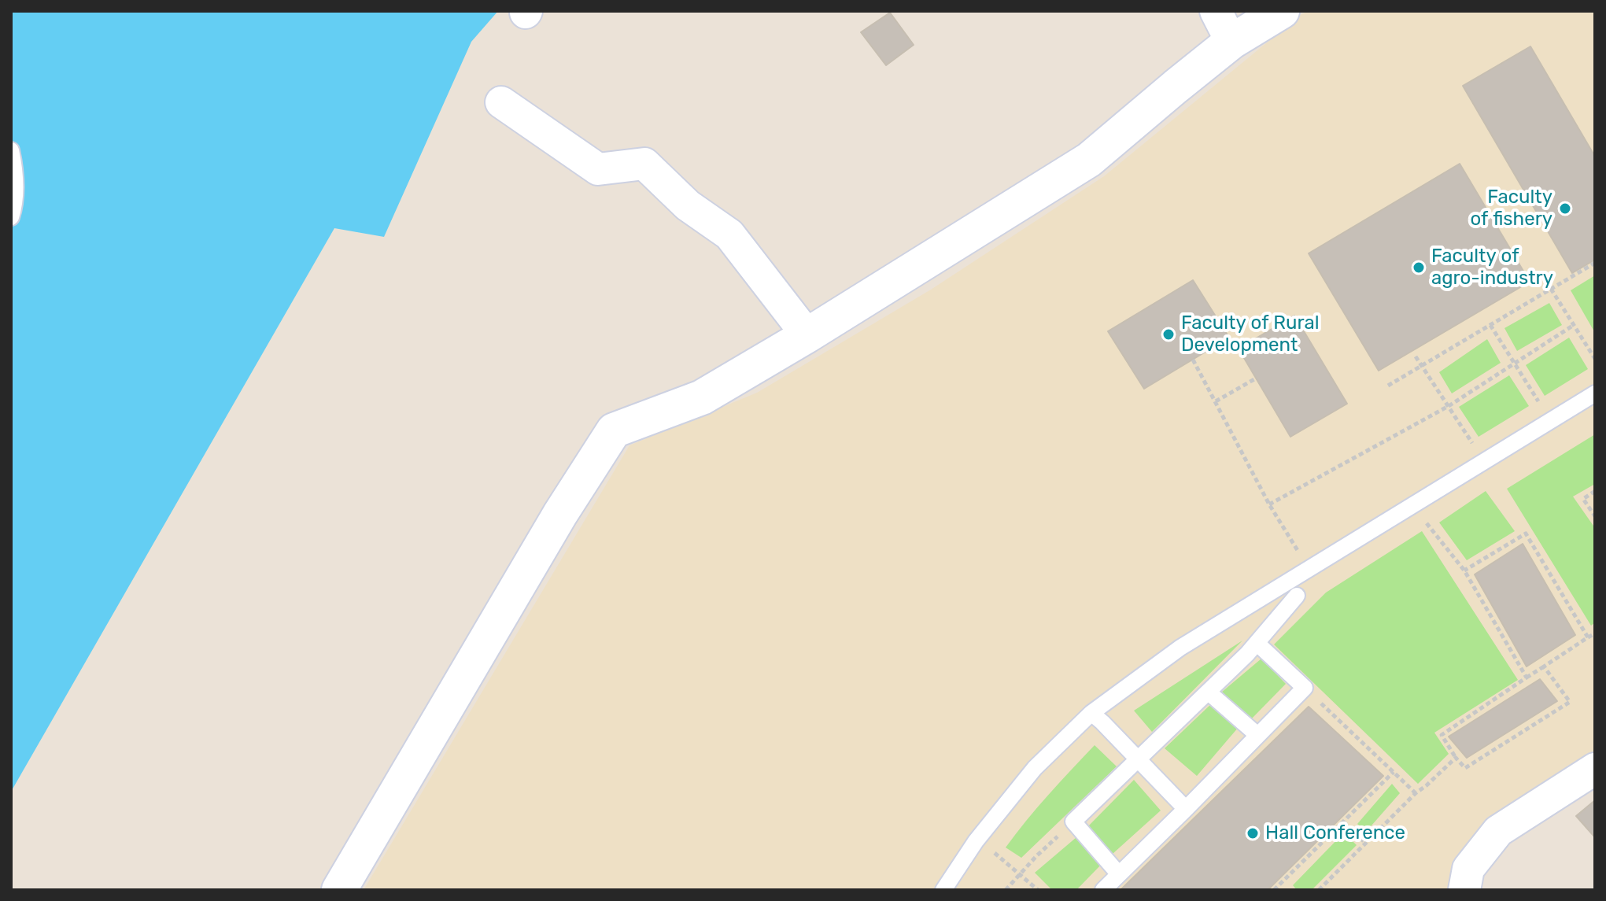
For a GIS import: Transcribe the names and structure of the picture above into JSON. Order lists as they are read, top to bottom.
{
  "places": [
    "Faculty of fishery",
    "Faculty of agro-industry",
    "Faculty of Rural Development",
    "Hall Conference"
  ]
}
